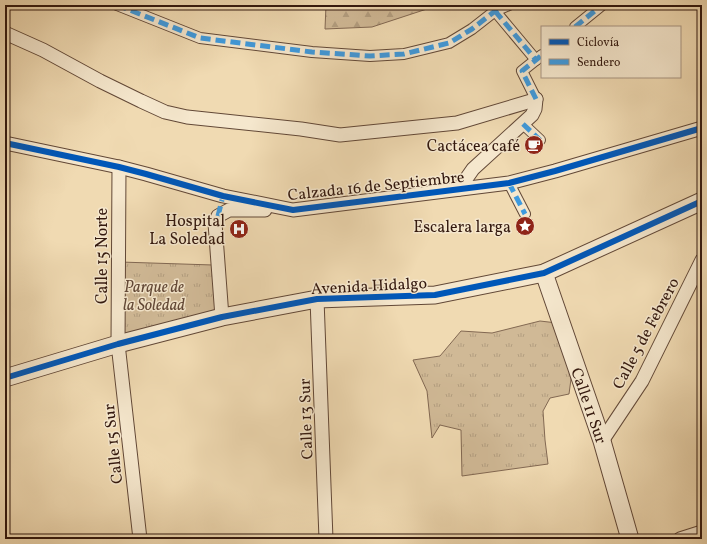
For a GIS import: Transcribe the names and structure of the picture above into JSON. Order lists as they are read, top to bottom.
{
  "streets": {
    "street": [
      "Calzada 16 de Septiembre",
      "Calle 15 Norte",
      "Avenida Hidalgo",
      "Calle 5 de Febrero",
      "Calle 11 Sur",
      "Calle 13 Sur",
      "Calle 15 Sur"
    ]
  },
  "crossings": [
    ["Calzada 16 de Septiembre", "Calle 15 Norte"],
    ["Calle 15 Norte", "Avenida Hidalgo"],
    ["Calle 15 Norte", "Calle 15 Sur"],
    ["Avenida Hidalgo", "Calle 11 Sur"],
    ["Avenida Hidalgo", "Calle 13 Sur"],
    ["Avenida Hidalgo", "Calle 15 Sur"],
    ["Calle 5 de Febrero", "Calle 11 Sur"]
  ],
  "parks": ["Parque de la Soledad"],
  "places": {
    "cafe": ["Cactácea café"],
    "place": ["Escalera larga"],
    "hospital": ["Hospital La Soledad"]
  },
  "legend": ["Ciclovía", "Sendero"]
}
